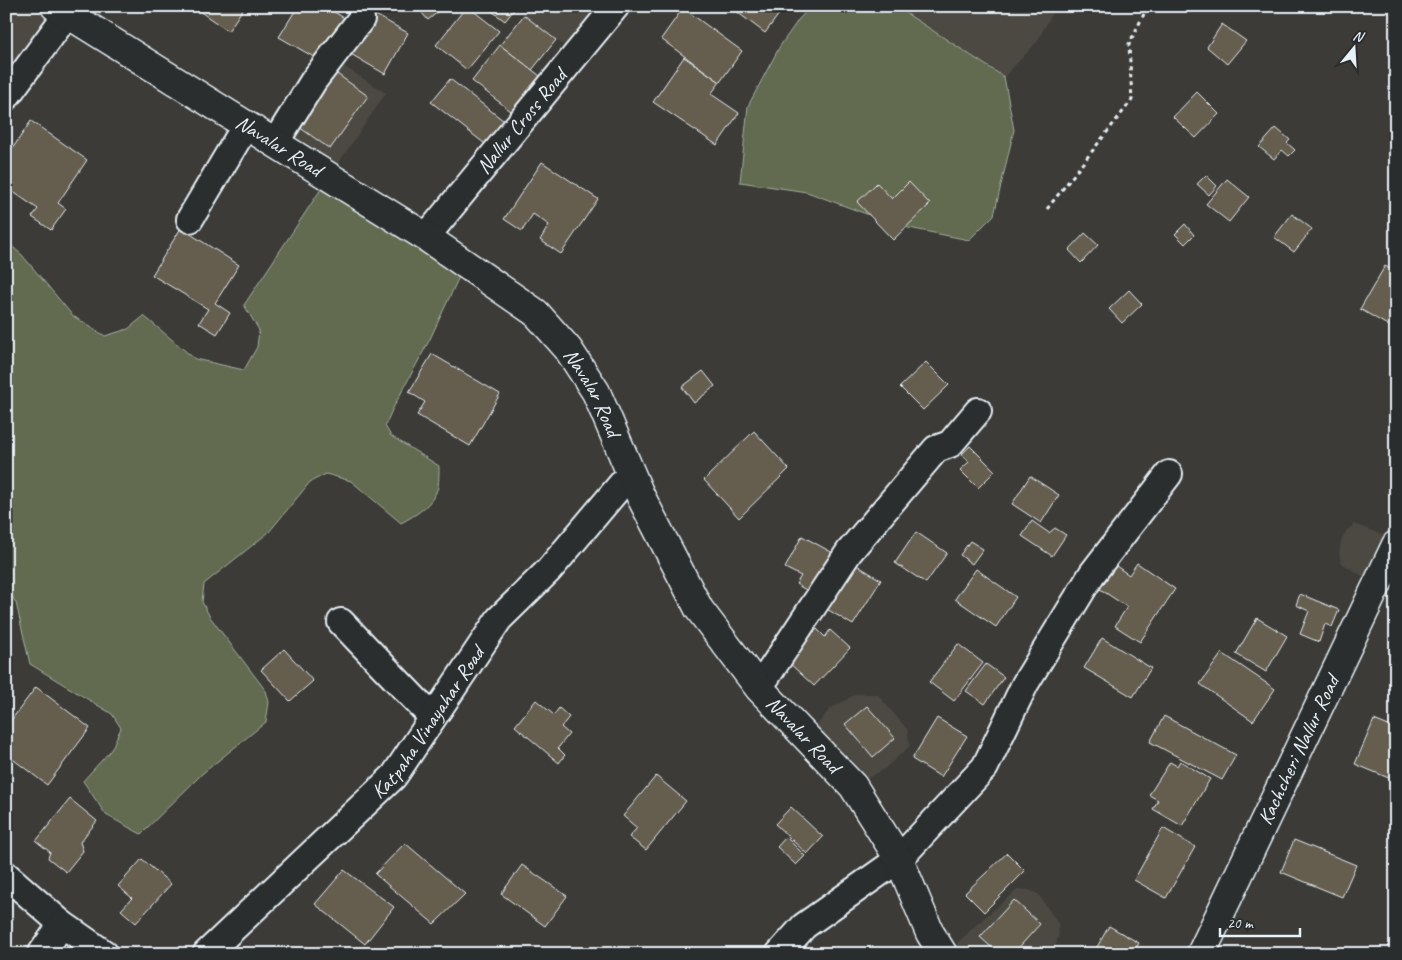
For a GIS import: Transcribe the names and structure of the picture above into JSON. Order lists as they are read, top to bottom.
{
  "streets": {
    "street": [
      "Nallur Cross Road",
      "Navalar Road",
      "Katpaha Vinayahar Road",
      "Kachcheri Nallur Road"
    ]
  },
  "crossings": [
    ["Nallur Cross Road", "Navalar Road"],
    ["Navalar Road", "Katpaha Vinayahar Road"]
  ],
  "scale_bar": "20 m",
  "north": "top"
}
